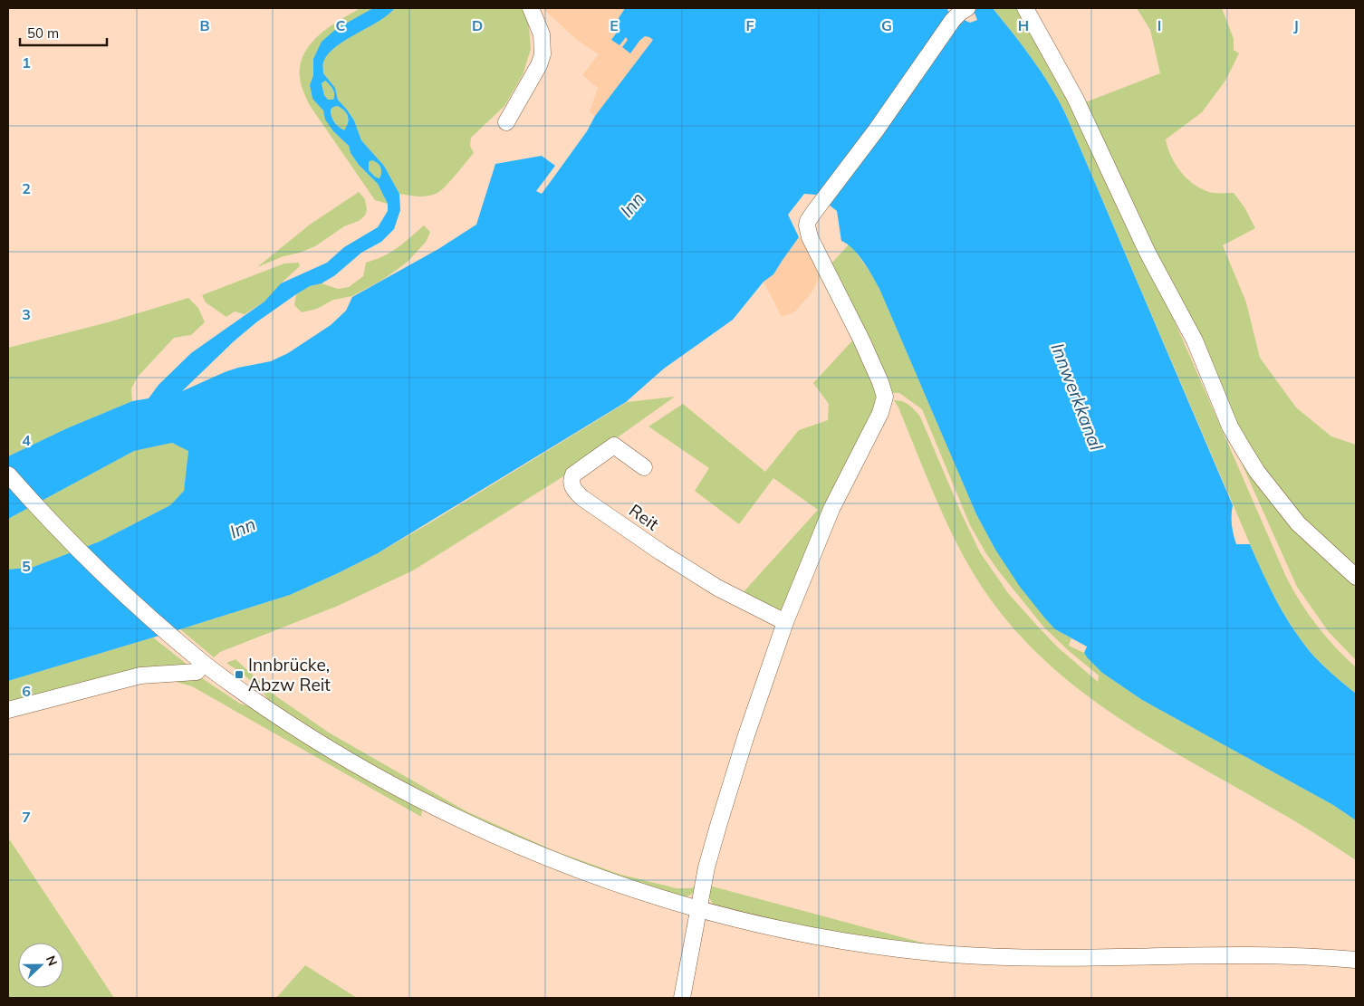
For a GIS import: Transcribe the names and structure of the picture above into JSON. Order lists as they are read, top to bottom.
{
  "streets": {
    "street": ["Reit"]
  },
  "water": ["Inn", "Innwerkkanal"],
  "places": {
    "transit": ["Innbrücke, Abzw Reit"]
  },
  "scale_bar": "50 m",
  "north": "right",
  "grid": {
    "columns": [
      "B",
      "C",
      "D",
      "E",
      "F",
      "G",
      "H",
      "I",
      "J"
    ],
    "rows": [
      "1",
      "2",
      "3",
      "4",
      "5",
      "6",
      "7"
    ]
  }
}
